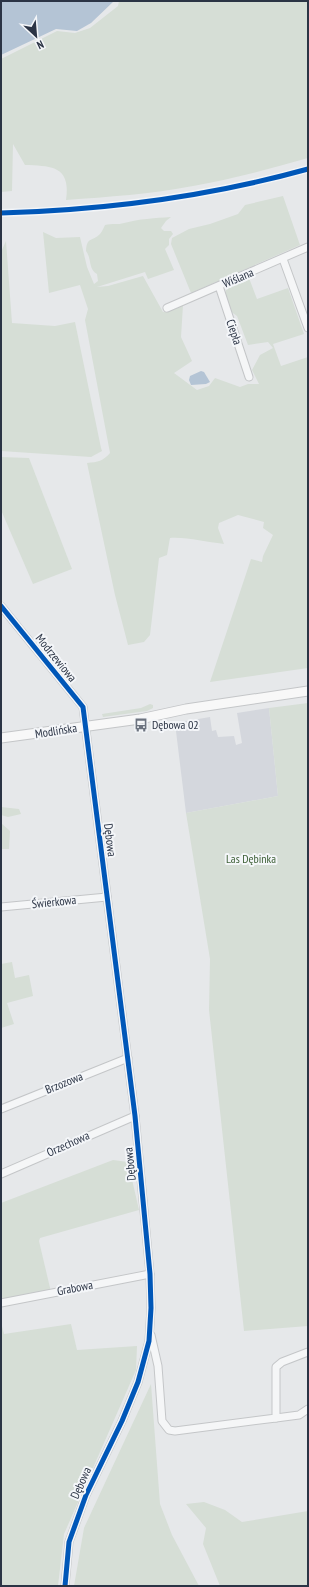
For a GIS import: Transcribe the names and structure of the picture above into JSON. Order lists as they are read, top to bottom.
{
  "streets": {
    "main road": ["Modlińska"],
    "street": [
      "Wiślana",
      "Ciepła",
      "Modrzewiowa",
      "Dębowa",
      "Świerkowa",
      "Brzozowa",
      "Orzechowa",
      "Grabowa"
    ]
  },
  "crossings": [
    ["Wiślana", "Ciepła"],
    ["Modrzewiowa", "Modlińska"],
    ["Modrzewiowa", "Dębowa"],
    ["Modlińska", "Dębowa"],
    ["Dębowa", "Świerkowa"],
    ["Dębowa", "Brzozowa"],
    ["Dębowa", "Orzechowa"],
    ["Dębowa", "Grabowa"]
  ],
  "parks": ["Las Dębinka"],
  "places": {
    "bus stop": ["Dębowa 02"]
  },
  "north": "bottom right"
}
